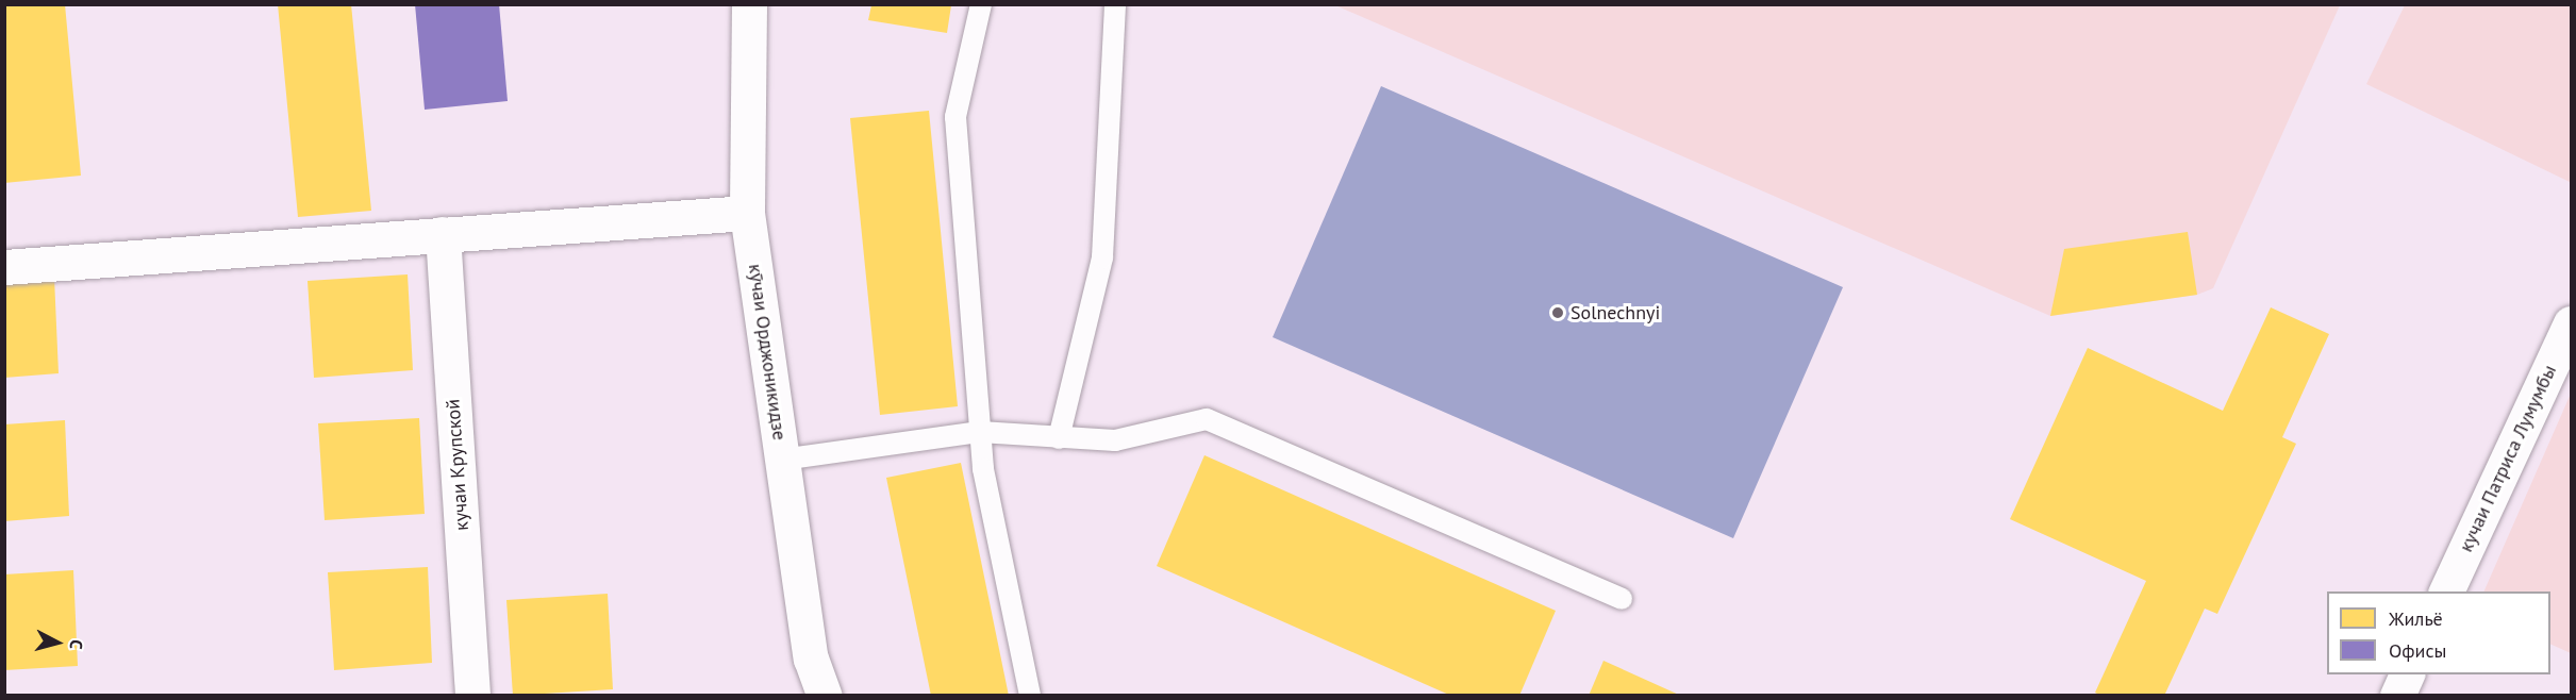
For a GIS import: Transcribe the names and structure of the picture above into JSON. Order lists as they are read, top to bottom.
{
  "streets": {
    "street": ["кӯчаи Орджоникидзе", "кучаи Патриса Лумумбы", "кучаи Крупской"]
  },
  "places": ["Solnechnyi"],
  "legend": ["Жильё", "Офисы"],
  "north": "right"
}
